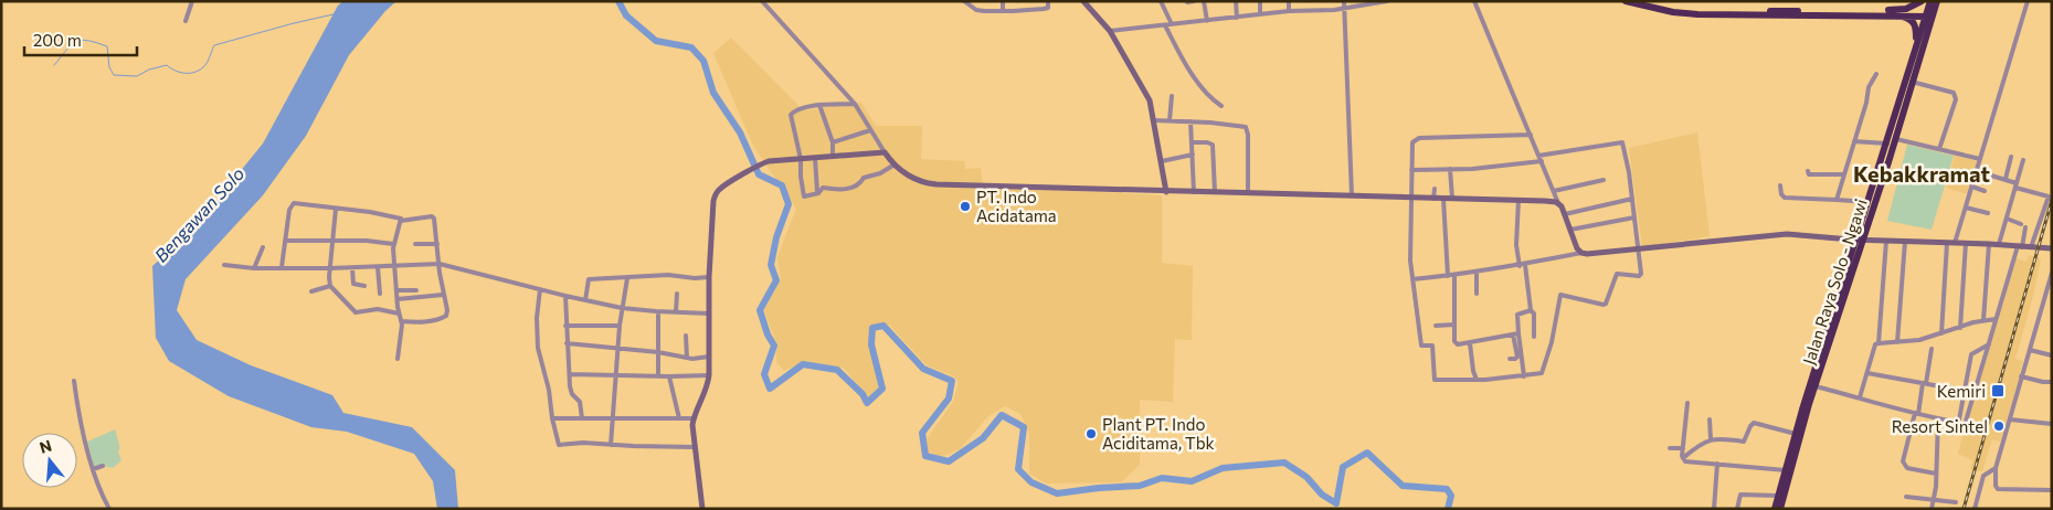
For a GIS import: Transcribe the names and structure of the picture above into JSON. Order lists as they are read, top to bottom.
{
  "streets": {
    "highway": ["Jalan Raya Solo - Ngawi"]
  },
  "districts": ["Kebakkramat"],
  "water": ["Bengawan Solo"],
  "places": {
    "other": ["PT. Indo Acidatama", "Resort Sintel", "Plant PT. Indo Aciditama, Tbk"],
    "transit": ["Kemiri"]
  },
  "scale_bar": "200 m",
  "north": "top"
}
